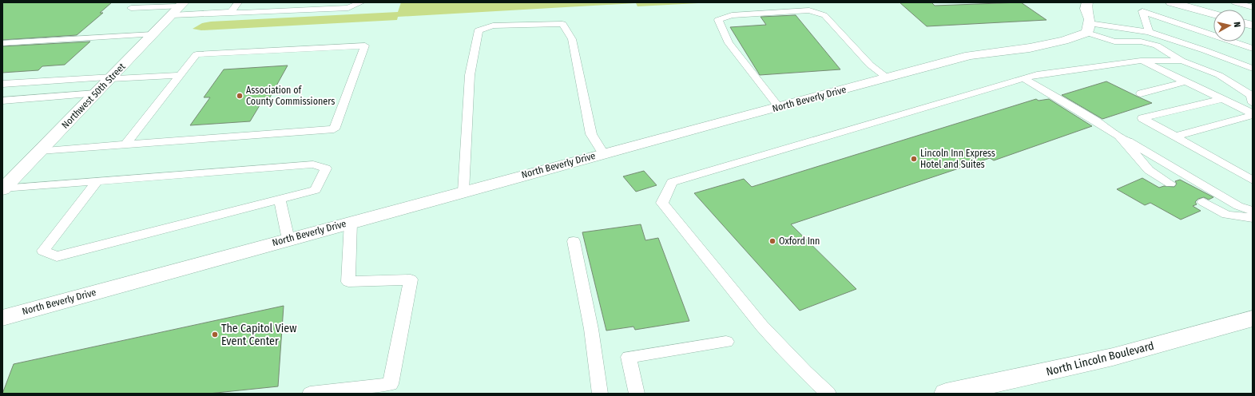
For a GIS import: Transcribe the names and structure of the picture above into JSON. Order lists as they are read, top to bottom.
{
  "streets": {
    "street": ["Northwest 50th Street", "North Beverly Drive", "North Lincoln Boulevard"]
  },
  "places": [
    "Association of County Commissioners",
    "Lincoln Inn Express Hotel and Suites",
    "Oxford Inn",
    "The Capitol View Event Center"
  ],
  "north": "right"
}
